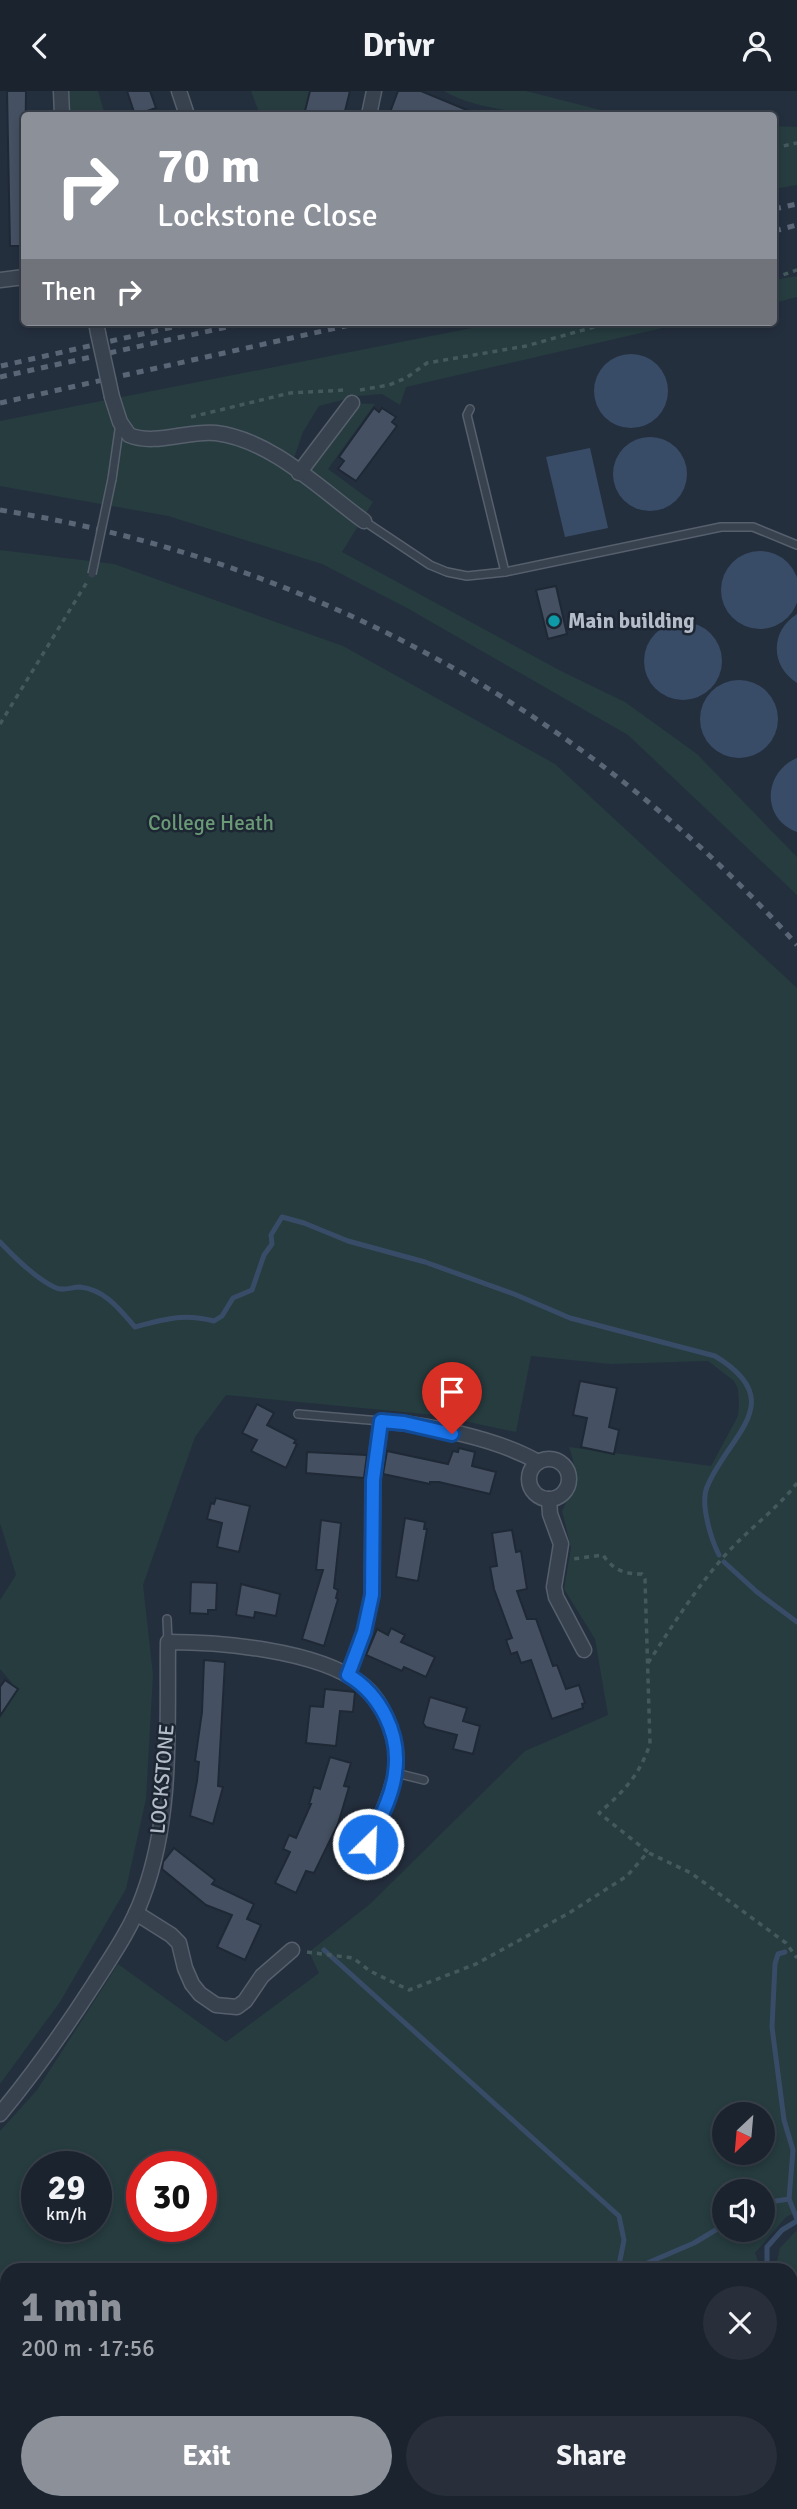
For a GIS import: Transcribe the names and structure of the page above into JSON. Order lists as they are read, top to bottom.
{
  "streets": {
    "street": ["LOCKSTONE"]
  },
  "parks": ["College Heath"],
  "places": ["Main building"],
  "north": "bottom left",
  "page": {
    "header": "Drivr",
    "turn": ["70 m", "Lockstone Close"],
    "then": "Then",
    "speed": "29 km/h",
    "limit": "30",
    "heading": ["1 min", "200 m · 17:56"],
    "buttons": ["Exit", "Share"]
  }
}
